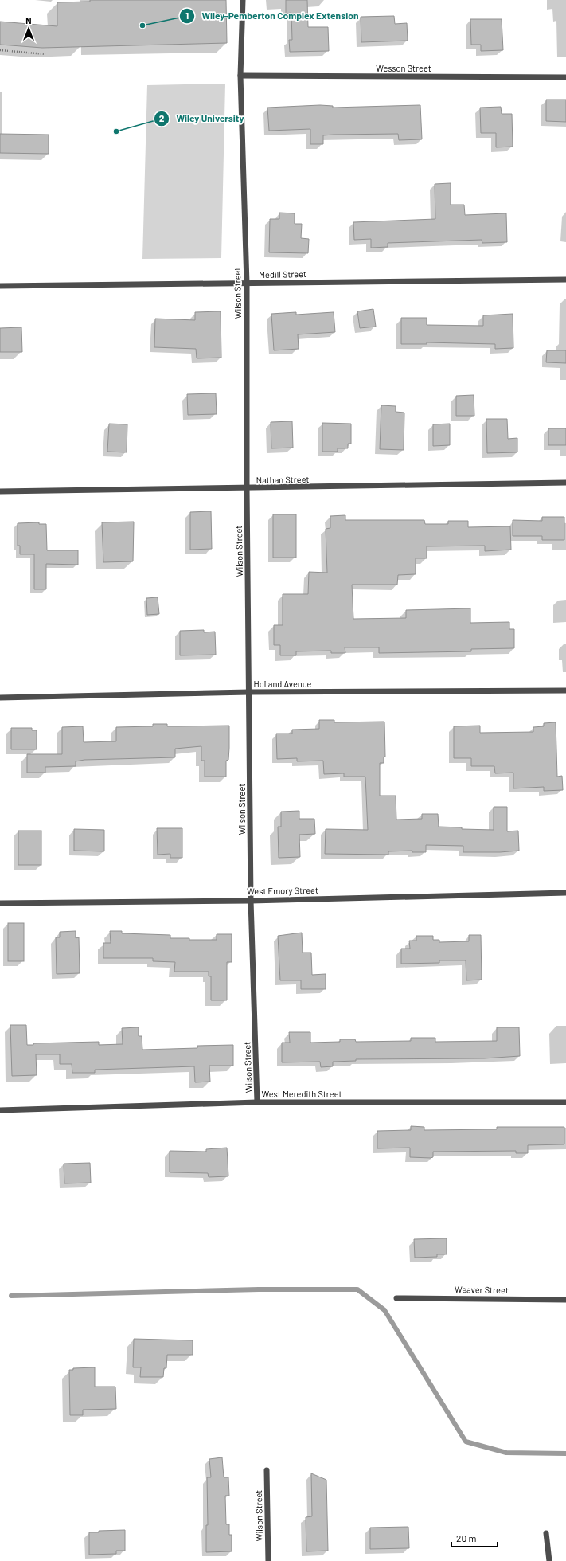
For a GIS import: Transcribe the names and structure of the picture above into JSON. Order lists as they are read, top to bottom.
{
  "streets": {
    "street": [
      "Wesson Street",
      "Medill Street",
      "Wilson Street",
      "Nathan Street",
      "Holland Avenue",
      "West Emory Street",
      "West Meredith Street",
      "Weaver Street"
    ]
  },
  "crossings": [
    ["Wesson Street", "Wilson Street"],
    ["Medill Street", "Wilson Street"],
    ["Wilson Street", "Nathan Street"],
    ["Wilson Street", "Holland Avenue"],
    ["Wilson Street", "West Emory Street"],
    ["Wilson Street", "West Meredith Street"]
  ],
  "places": ["Wiley-Pemberton Complex Extension", "Wiley University"],
  "scale_bar": "20 m",
  "north": "top"
}
